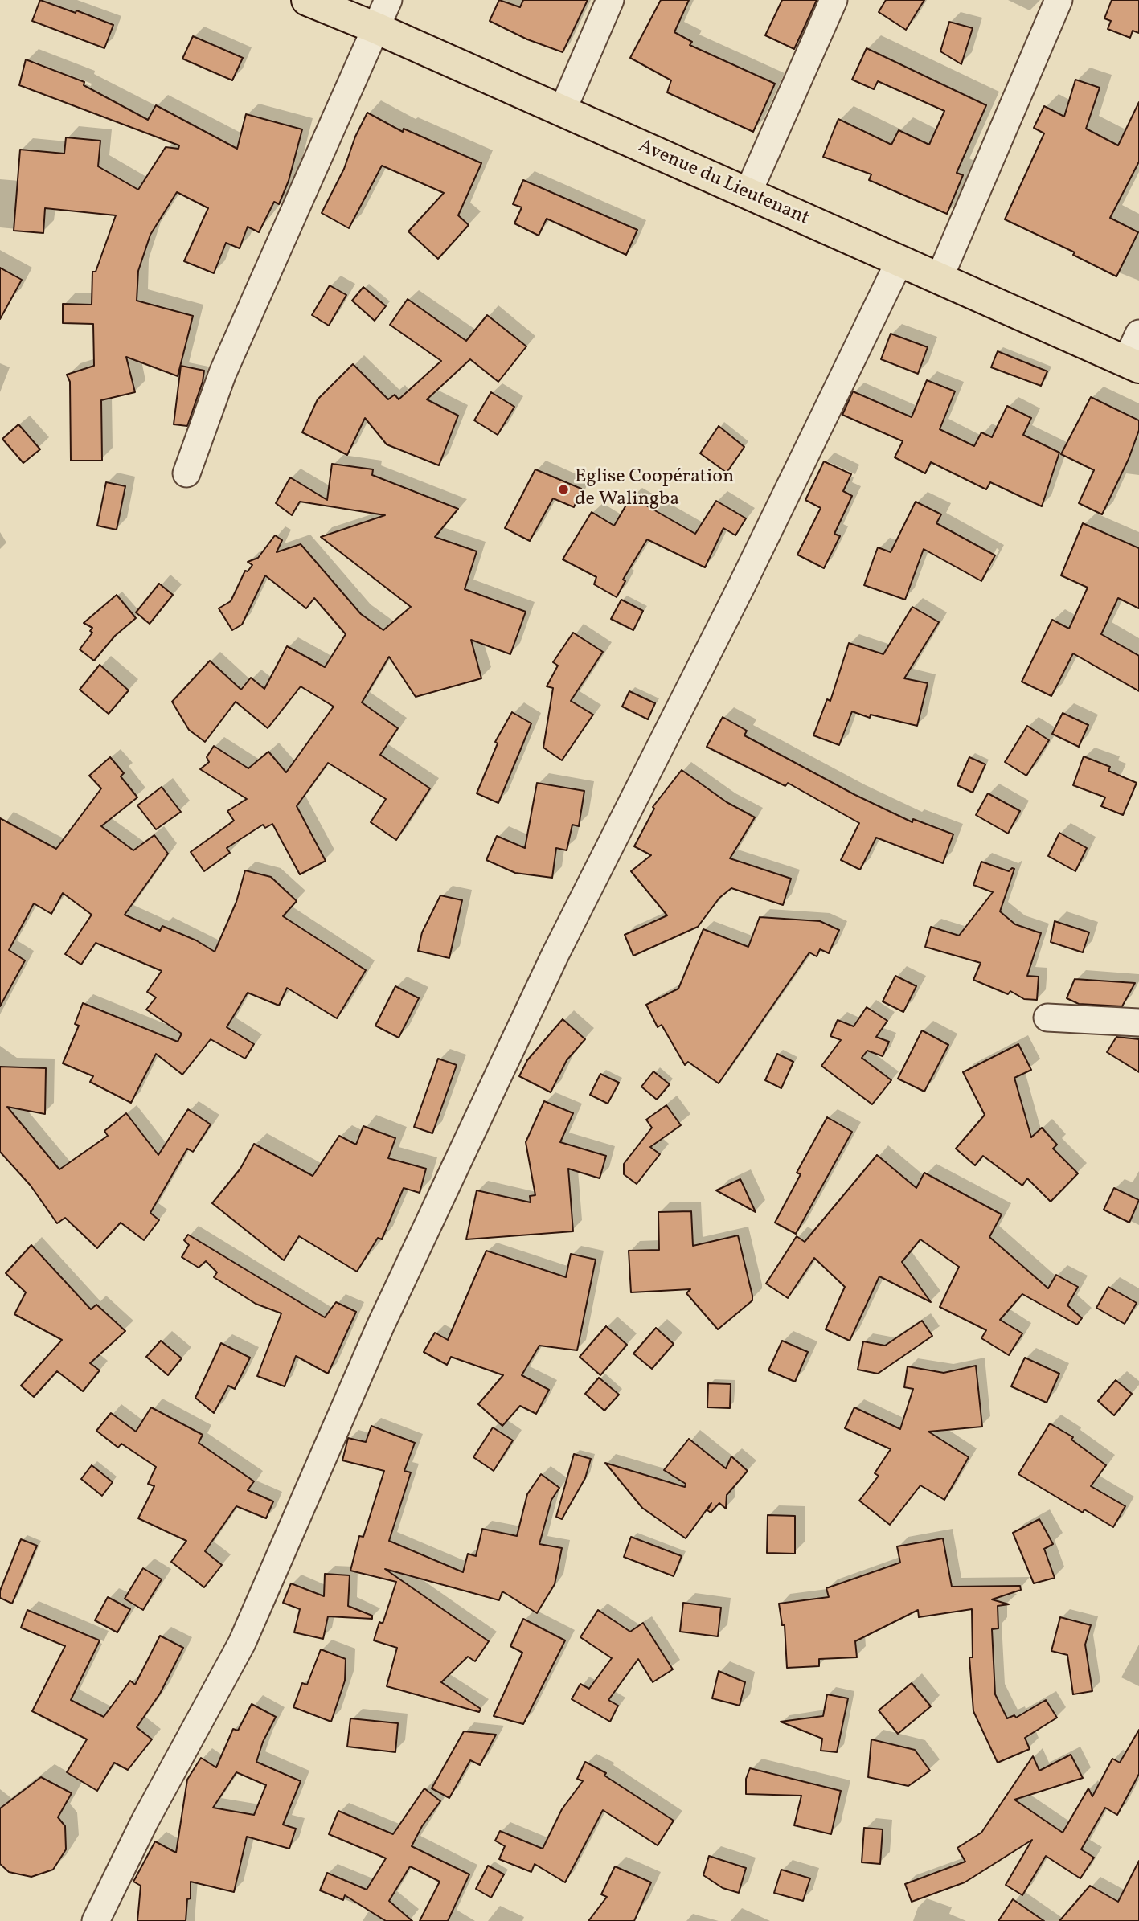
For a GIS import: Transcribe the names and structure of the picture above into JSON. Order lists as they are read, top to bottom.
{
  "streets": {
    "main road": ["Avenue du Lieutenant"]
  },
  "places": ["Eglise Coopération de Walingba"]
}
